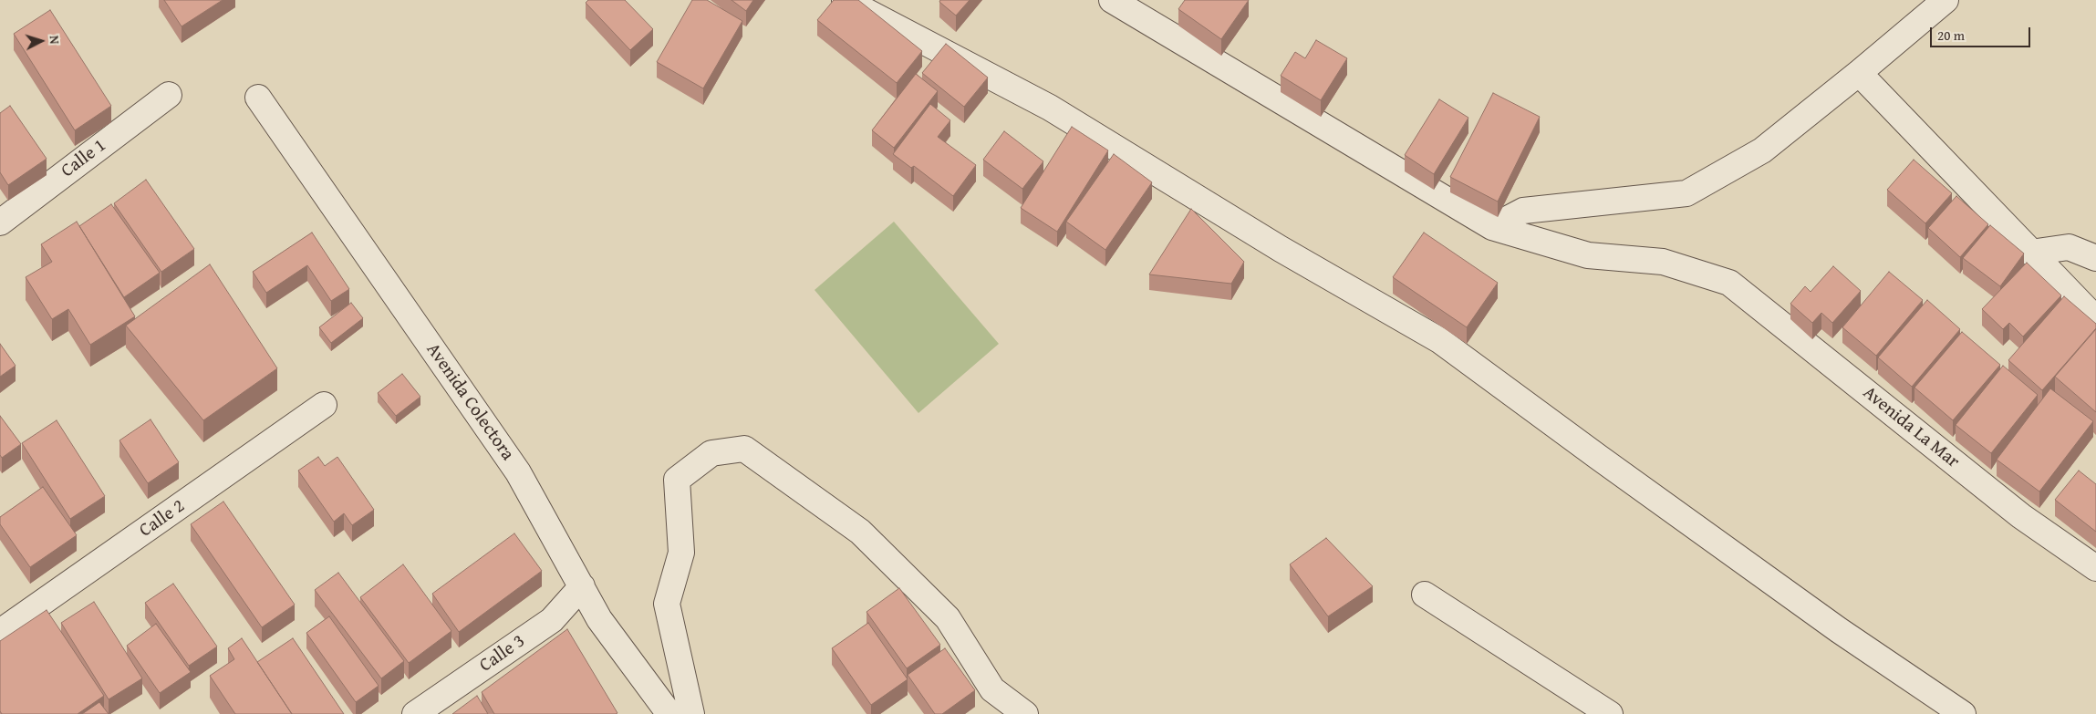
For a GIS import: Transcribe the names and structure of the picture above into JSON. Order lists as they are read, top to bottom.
{
  "streets": {
    "street": [
      "Calle 1",
      "Avenida Colectora",
      "Avenida La Mar",
      "Calle 2",
      "Calle 3"
    ]
  },
  "crossings": [
    ["Avenida Colectora", "Calle 3"]
  ],
  "scale_bar": "20 m",
  "north": "right"
}
